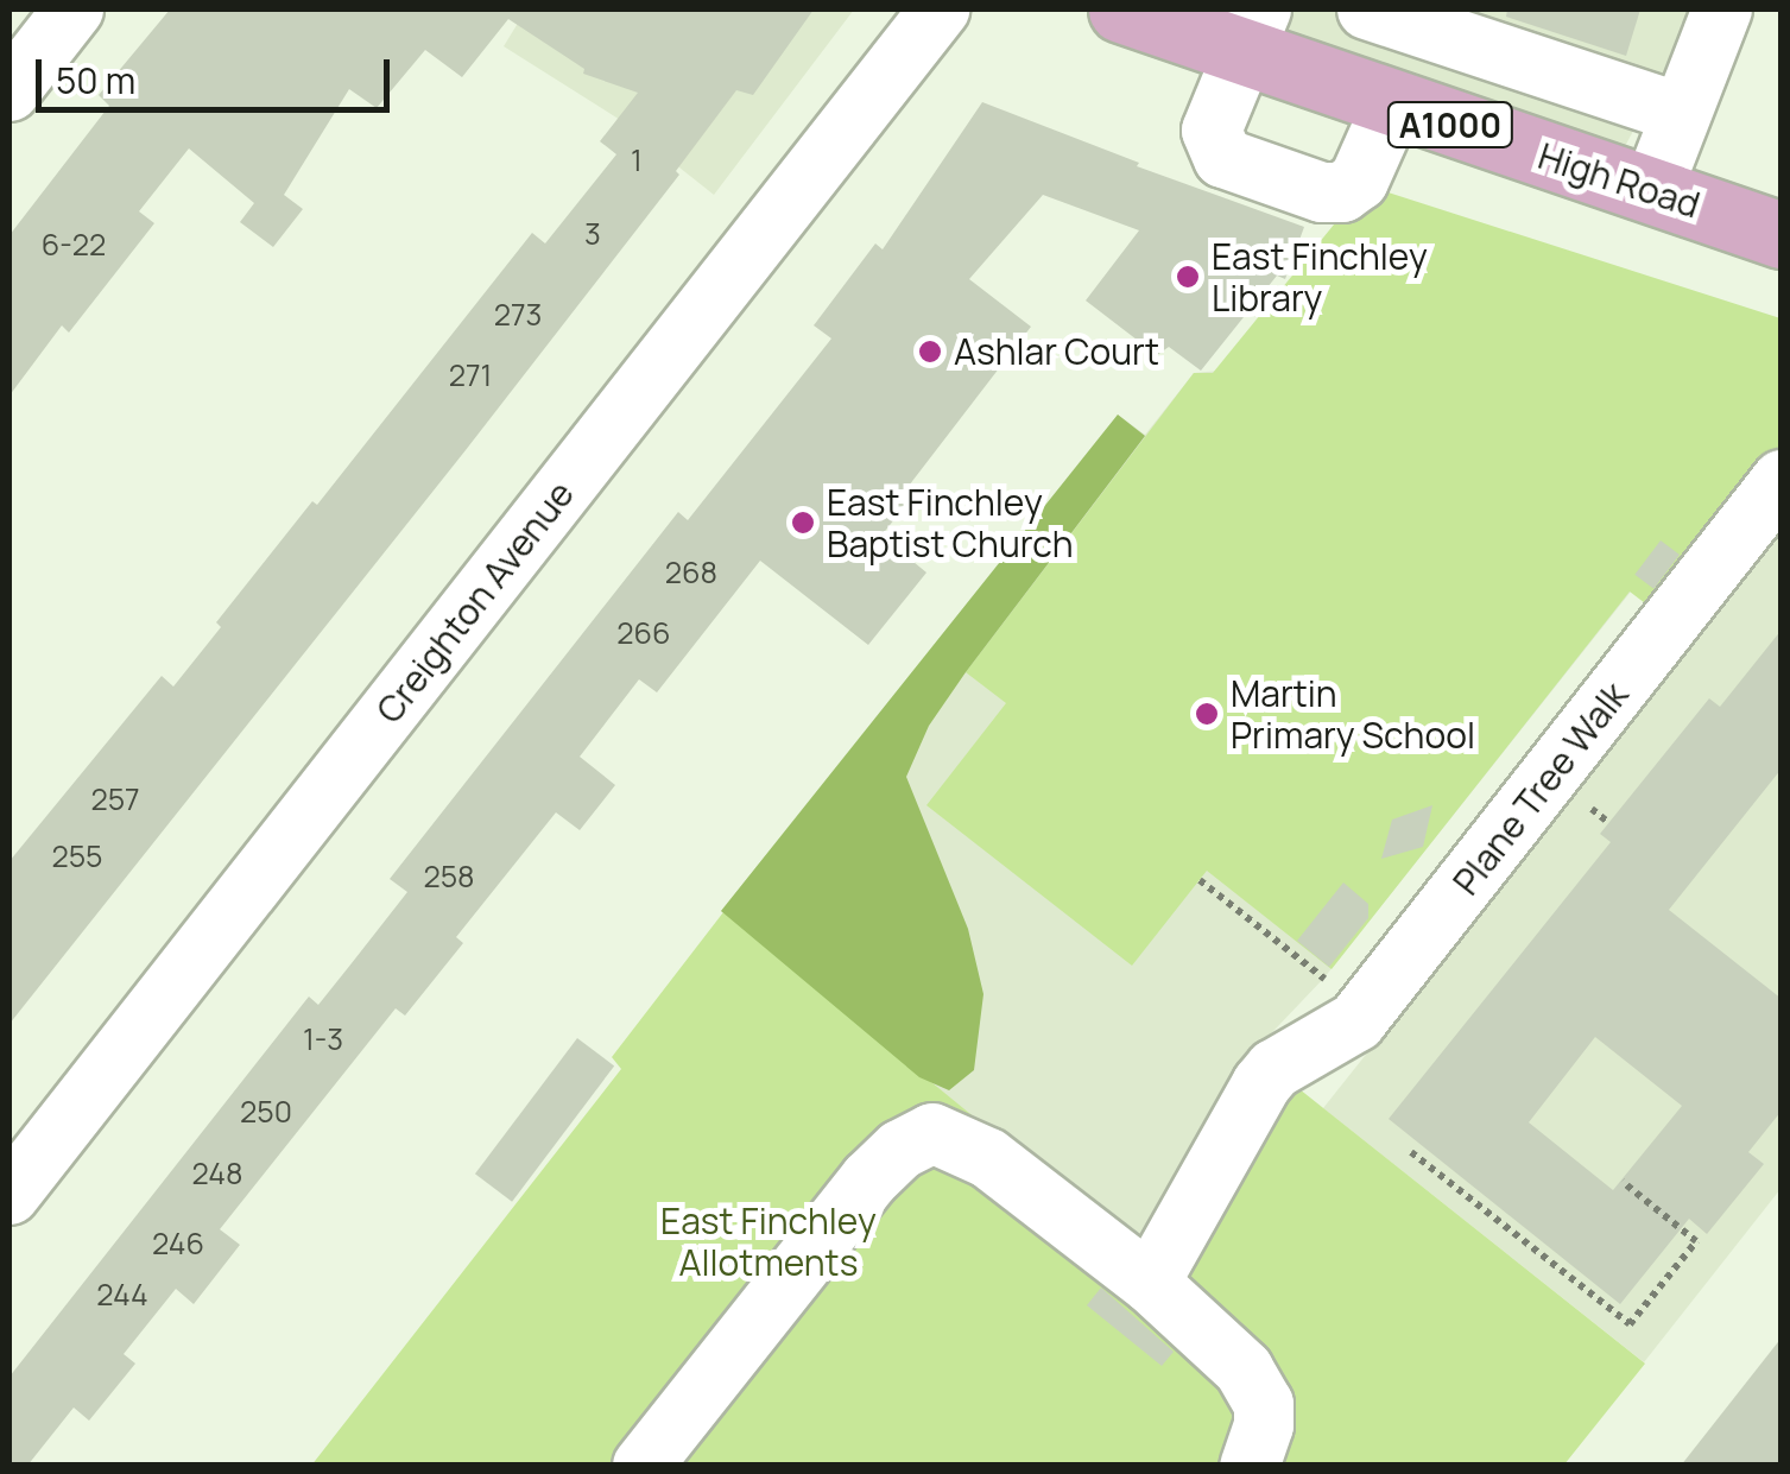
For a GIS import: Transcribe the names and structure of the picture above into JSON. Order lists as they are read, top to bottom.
{
  "streets": {
    "main road": ["A1000", "High Road"],
    "street": ["Creighton Avenue", "Plane Tree Walk"]
  },
  "parks": ["East Finchley Allotments"],
  "places": [
    "East Finchley Library",
    "Ashlar Court",
    "East Finchley Baptist Church",
    "Martin Primary School"
  ],
  "house_numbers": [
    "1",
    "3",
    "6-22",
    "273",
    "271",
    "268",
    "266",
    "257",
    "255",
    "258",
    "1-3",
    "250",
    "248",
    "246",
    "244"
  ],
  "scale_bar": "50 m"
}
